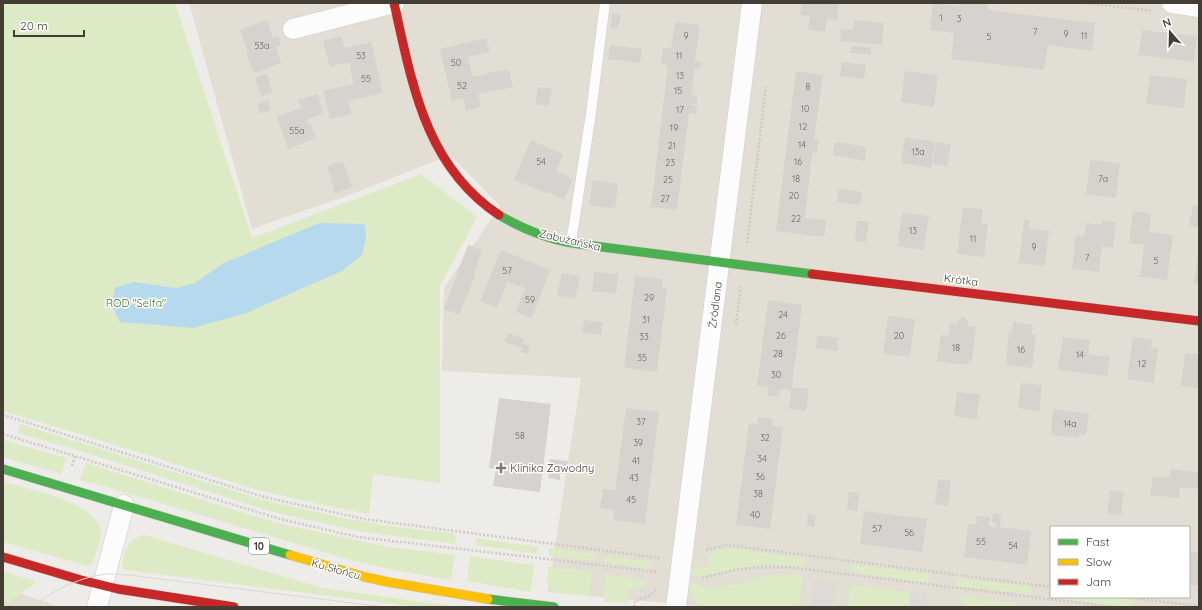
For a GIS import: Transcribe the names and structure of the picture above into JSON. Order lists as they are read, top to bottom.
{
  "streets": {
    "street": [
      "Zabużańska",
      "Krótka",
      "Źródlana",
      "10",
      "Ku Słońcu"
    ]
  },
  "crossings": [
    ["Zabużańska", "Krótka"],
    ["Zabużańska", "Źródlana"],
    ["Krótka", "Źródlana"]
  ],
  "parks": ["ROD \"Selfa\""],
  "places": {
    "health": ["Klinika Zawodny"]
  },
  "house_numbers": [
    "1",
    "3",
    "7",
    "9",
    "9",
    "11",
    "5",
    "53a",
    "53",
    "11",
    "50",
    "13",
    "55",
    "52",
    "8",
    "15",
    "10",
    "17",
    "12",
    "19",
    "55a",
    "14",
    "21",
    "13a",
    "54",
    "16",
    "23",
    "18",
    "7a",
    "25",
    "20",
    "27",
    "22",
    "13",
    "11",
    "9",
    "7",
    "5",
    "57",
    "29",
    "59",
    "24",
    "31",
    "26",
    "20",
    "33",
    "18",
    "16",
    "28",
    "14",
    "35",
    "12",
    "30",
    "37",
    "14a",
    "58",
    "32",
    "39",
    "34",
    "41",
    "36",
    "43",
    "38",
    "45",
    "40",
    "57",
    "56",
    "55",
    "54"
  ],
  "legend": ["Fast", "Slow", "Jam"],
  "scale_bar": "20 m",
  "north": "top"
}
